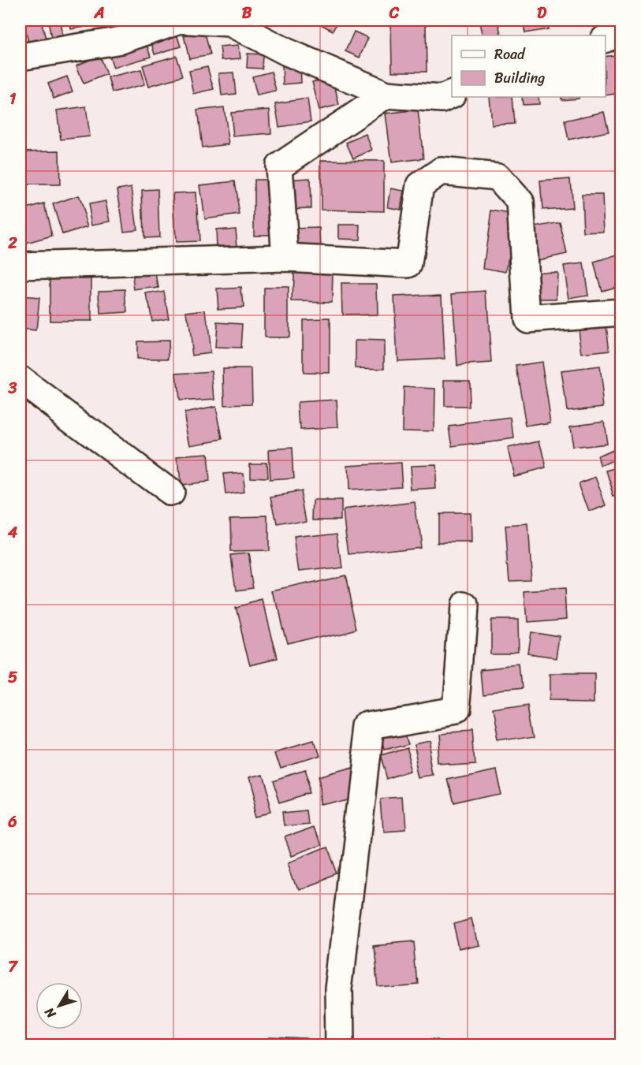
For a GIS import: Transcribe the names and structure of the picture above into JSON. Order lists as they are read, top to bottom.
{
  "legend": ["Road", "Building"],
  "north": "bottom left",
  "grid": {
    "columns": [
      "A",
      "B",
      "C",
      "D"
    ],
    "rows": [
      "1",
      "2",
      "3",
      "4",
      "5",
      "6",
      "7"
    ]
  }
}
